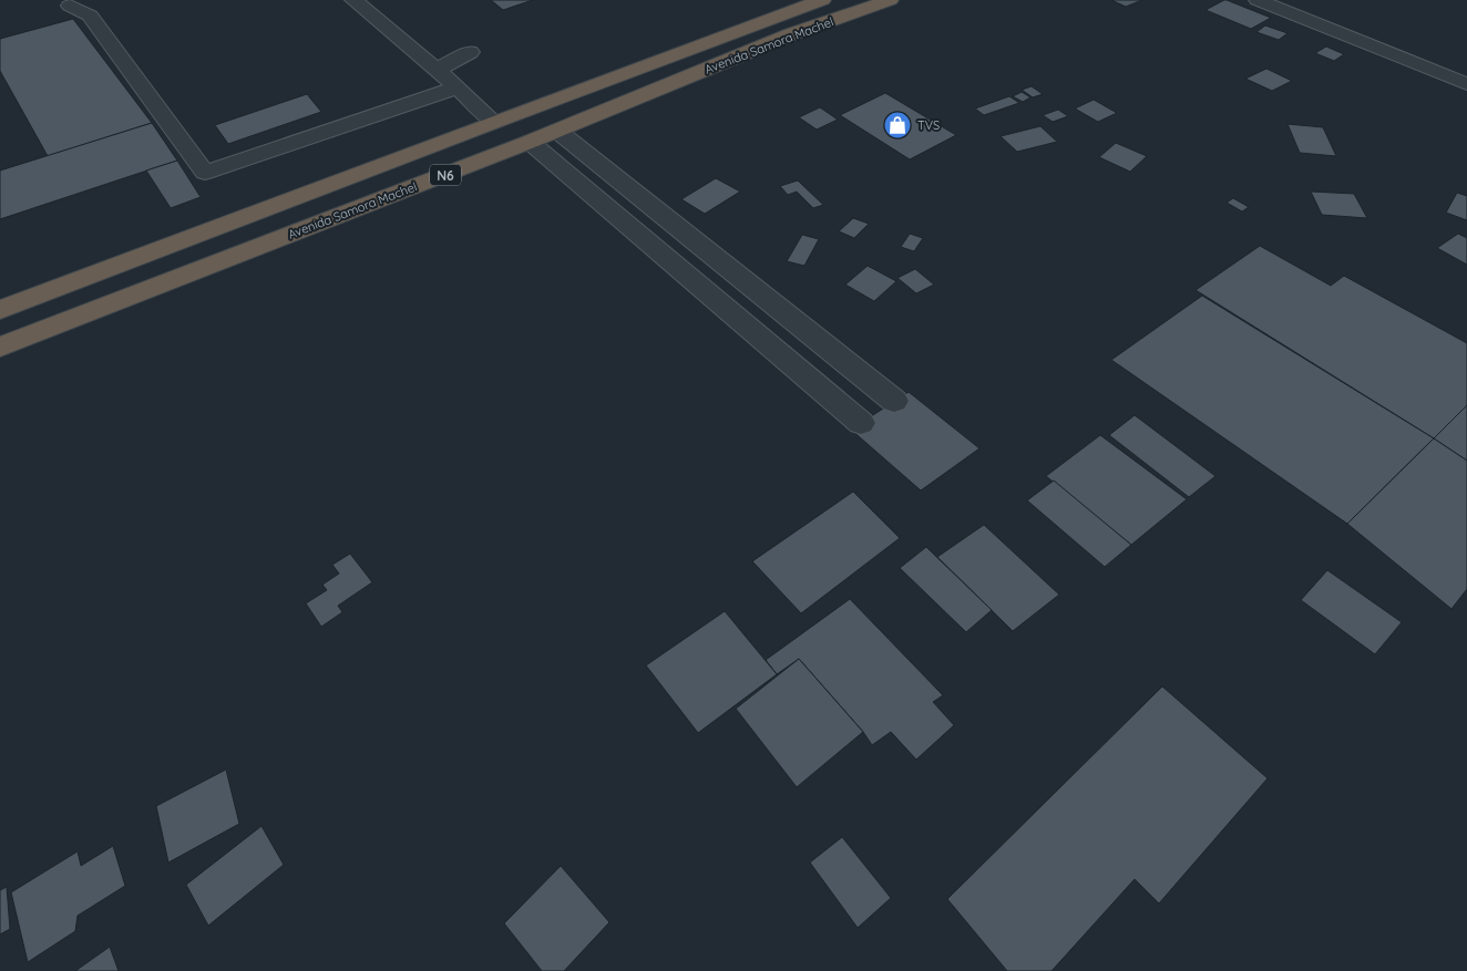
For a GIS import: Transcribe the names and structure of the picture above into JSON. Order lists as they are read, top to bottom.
{
  "streets": {
    "highway": ["Avenida Samora Machel", "N6"]
  },
  "places": {
    "shop": ["TVS"]
  }
}
